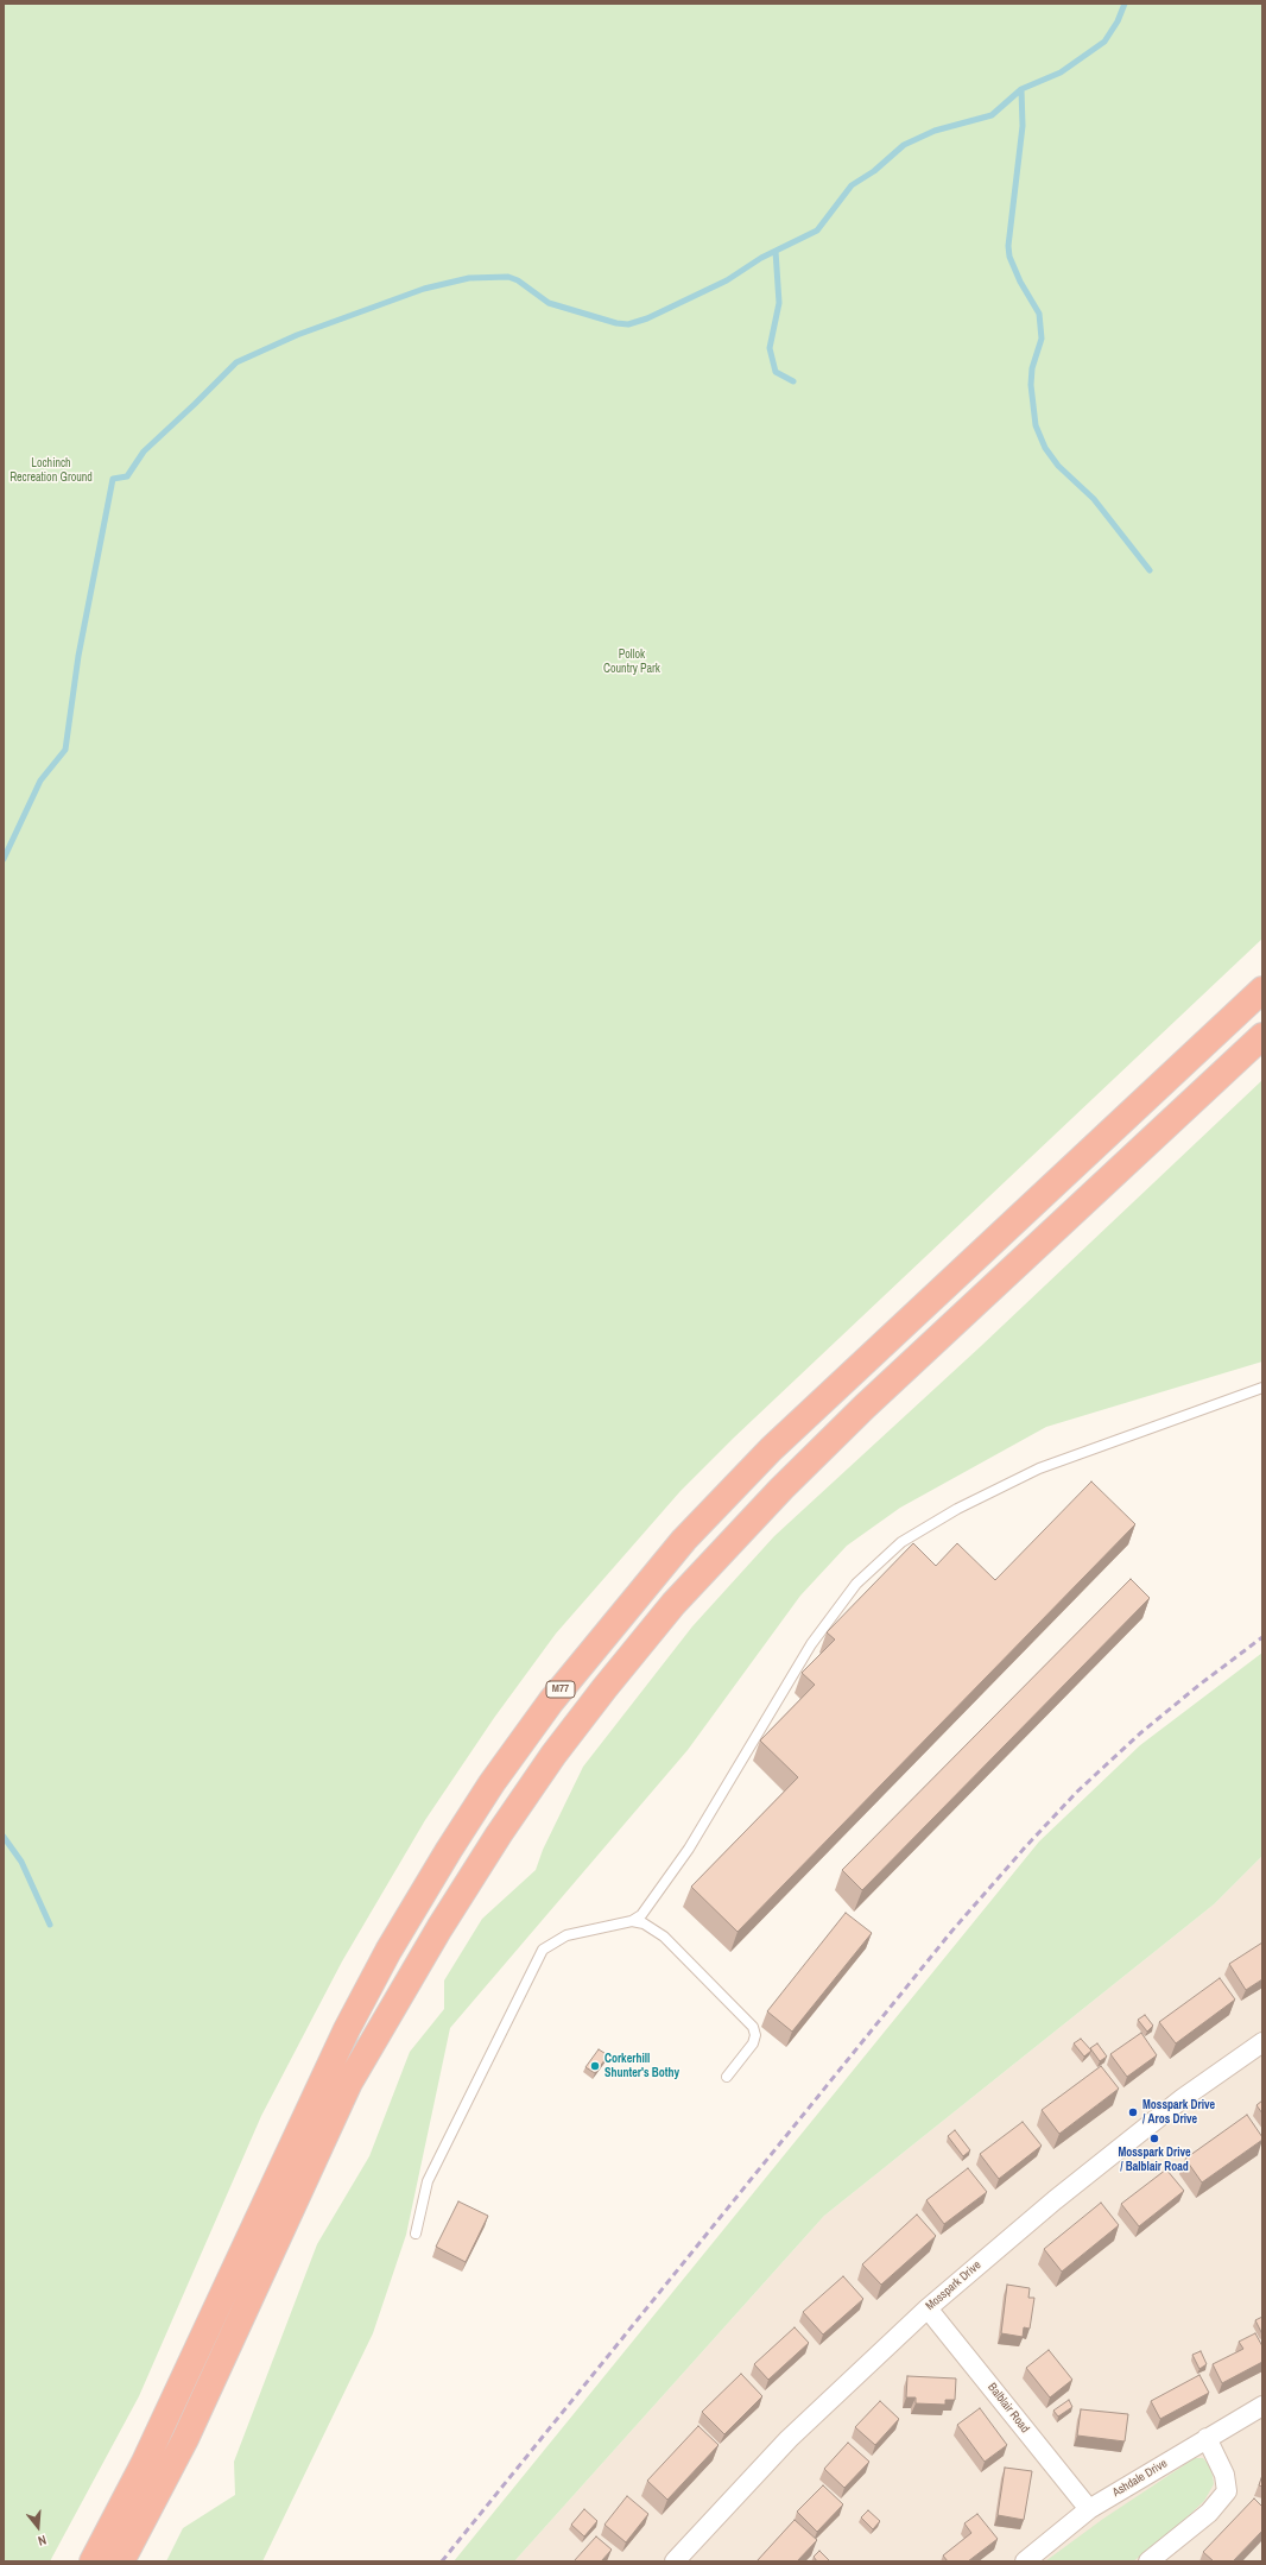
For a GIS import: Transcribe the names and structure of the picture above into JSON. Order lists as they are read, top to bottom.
{
  "streets": {
    "highway": ["M77"],
    "street": ["Mosspark Drive", "Balblair Road", "Ashdale Drive"]
  },
  "crossings": [
    ["Mosspark Drive", "Balblair Road"],
    ["Balblair Road", "Ashdale Drive"]
  ],
  "parks": ["Lochinch Recreation Ground", "Pollok Country Park"],
  "places": ["Corkerhill Shunter's Bothy", "Mosspark Drive / Aros Drive", "Mosspark Drive / Balblair Road"],
  "north": "bottom"
}
